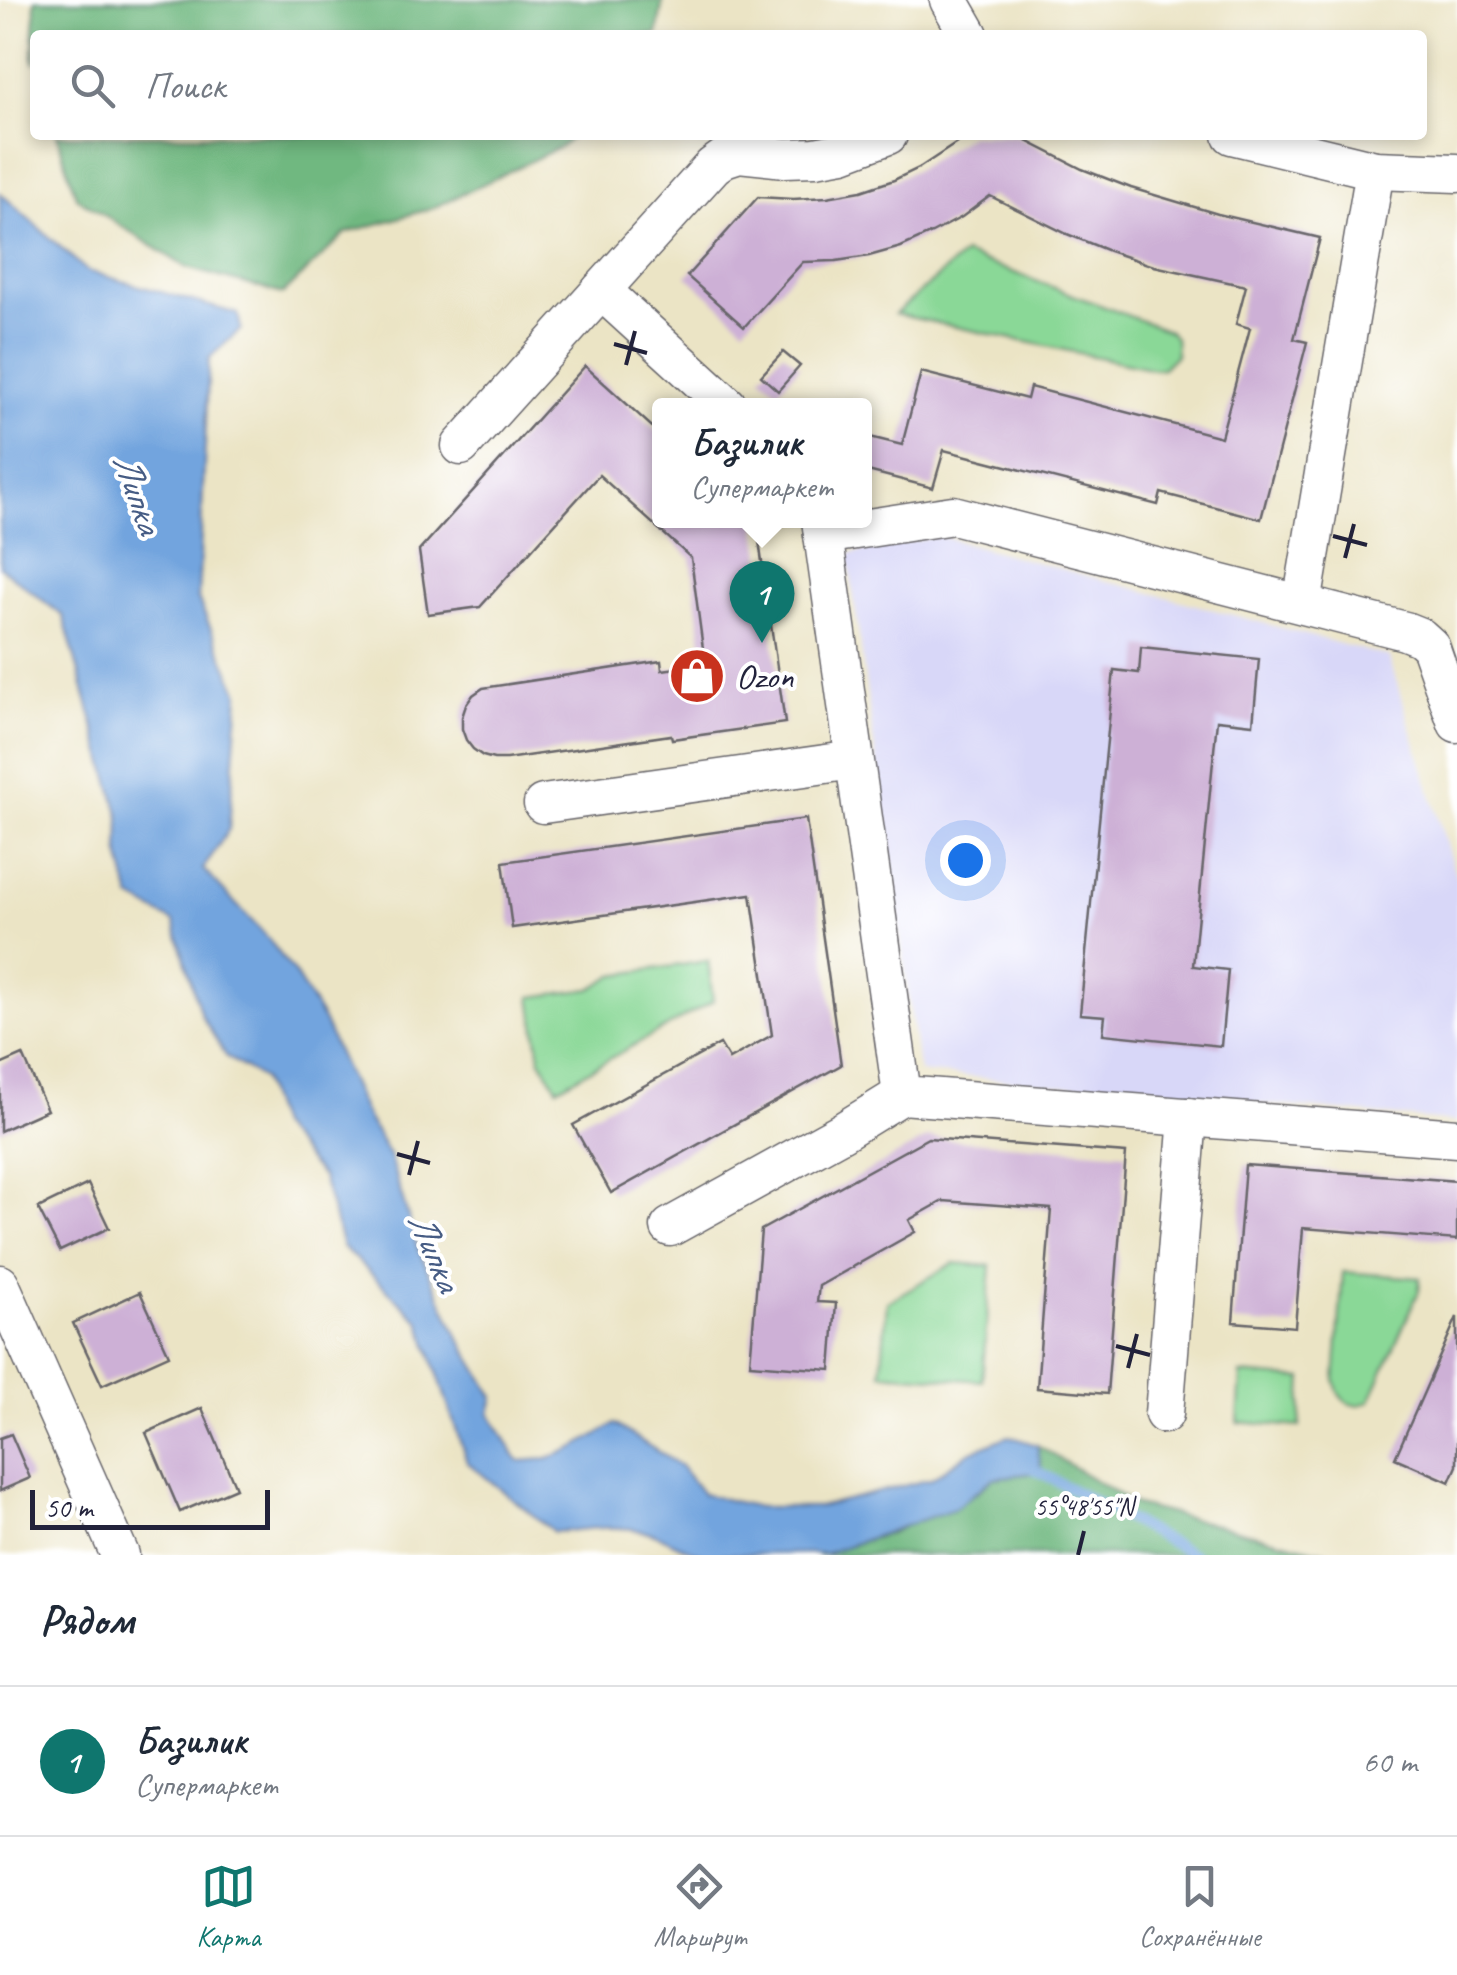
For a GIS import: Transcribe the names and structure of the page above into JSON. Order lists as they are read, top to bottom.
{
  "water": ["Липка"],
  "places": {
    "shop": ["Ozon"]
  },
  "scale_bar": "50 m",
  "page": {
    "search": "Поиск",
    "popup": ["Базилик", "Супермаркет"],
    "pins": "1",
    "scale": "50 m",
    "heading": "Рядом",
    "list": [
      {
        "mark": "1",
        "name": "Базилик",
        "note": "Супермаркет",
        "value": "60 m"
      }
    ],
    "nav": ["Карта", "Маршрут", "Сохранённые"]
  },
  "coordinates": ["55°48'55\"N"]
}
